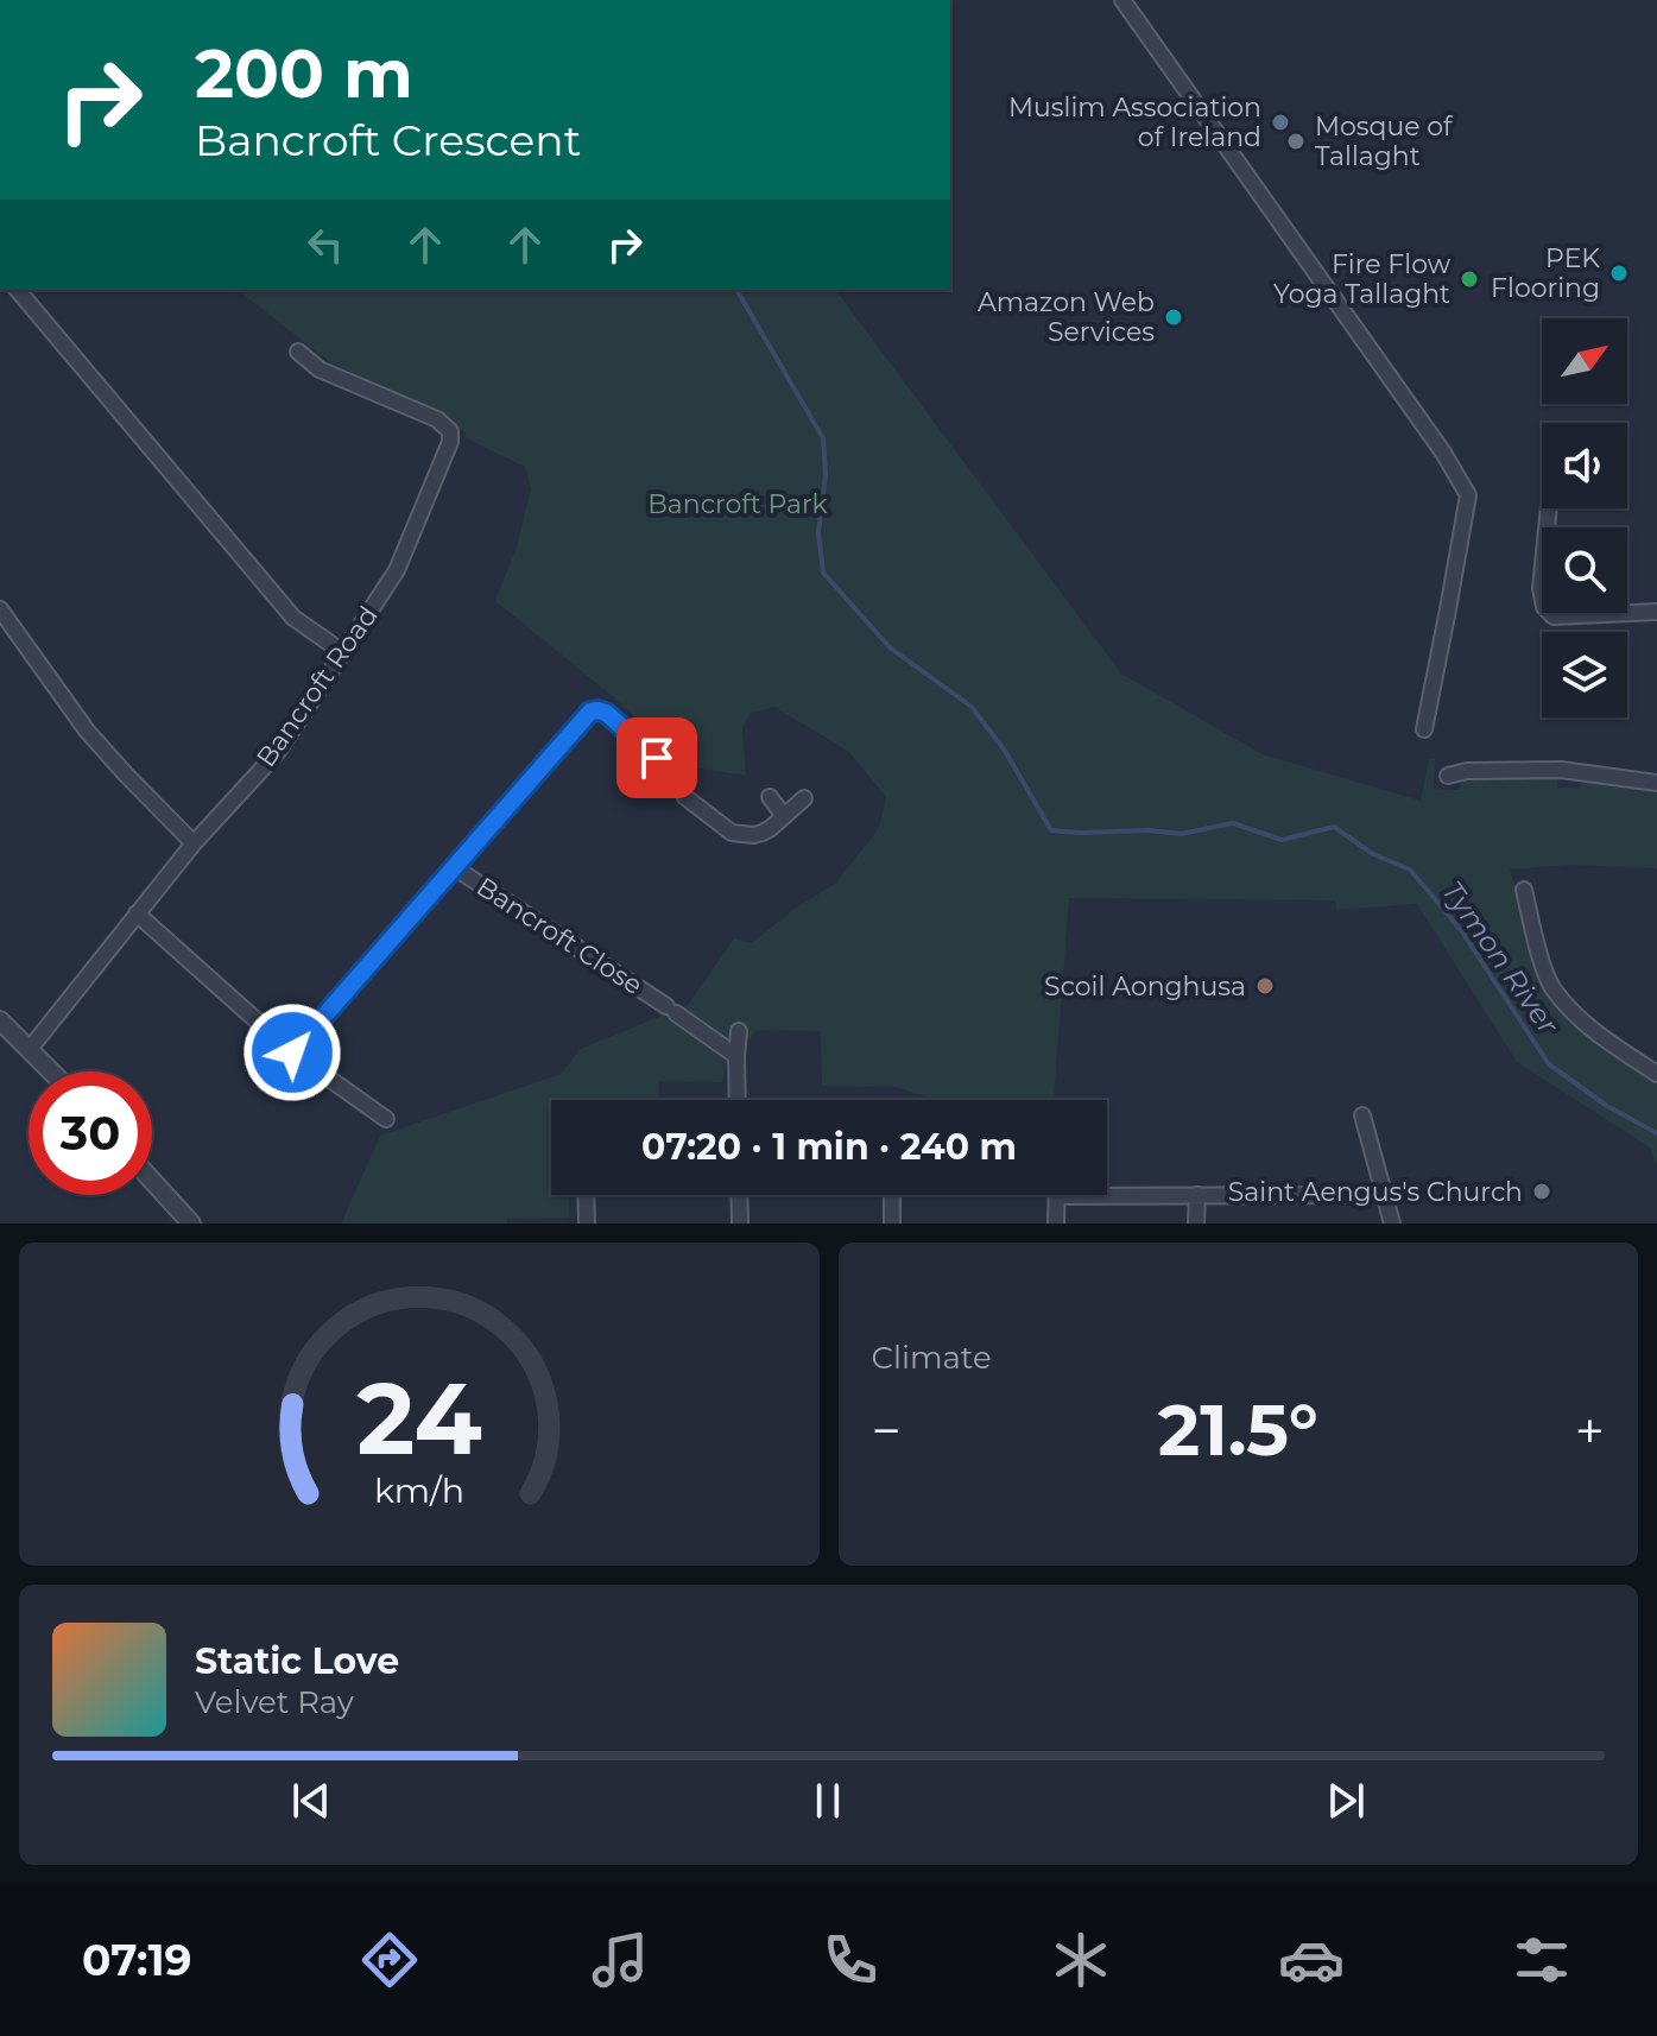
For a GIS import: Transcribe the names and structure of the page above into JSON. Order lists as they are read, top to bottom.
{
  "streets": {
    "street": ["Bancroft Road", "Bancroft Close"]
  },
  "water": ["Tymon River"],
  "parks": ["Bancroft Park"],
  "places": [
    "Muslim Association of Ireland",
    "Mosque of Tallaght",
    "PEK Flooring",
    "Fire Flow Yoga Tallaght",
    "Amazon Web Services",
    "Scoil Aonghusa",
    "Saint Aengus's Church"
  ],
  "north": "top right",
  "page": {
    "turn": ["200 m", "Bancroft Crescent"],
    "limit": "30",
    "trip": "07:20 · 1 min · 240 m",
    "tile": "Climate",
    "heat": ["−", "21.5°", "+"],
    "song": ["Static Love", "Velvet Ray"],
    "tabs": "07:19",
    "gauge": ["24", "km/h"]
  }
}
